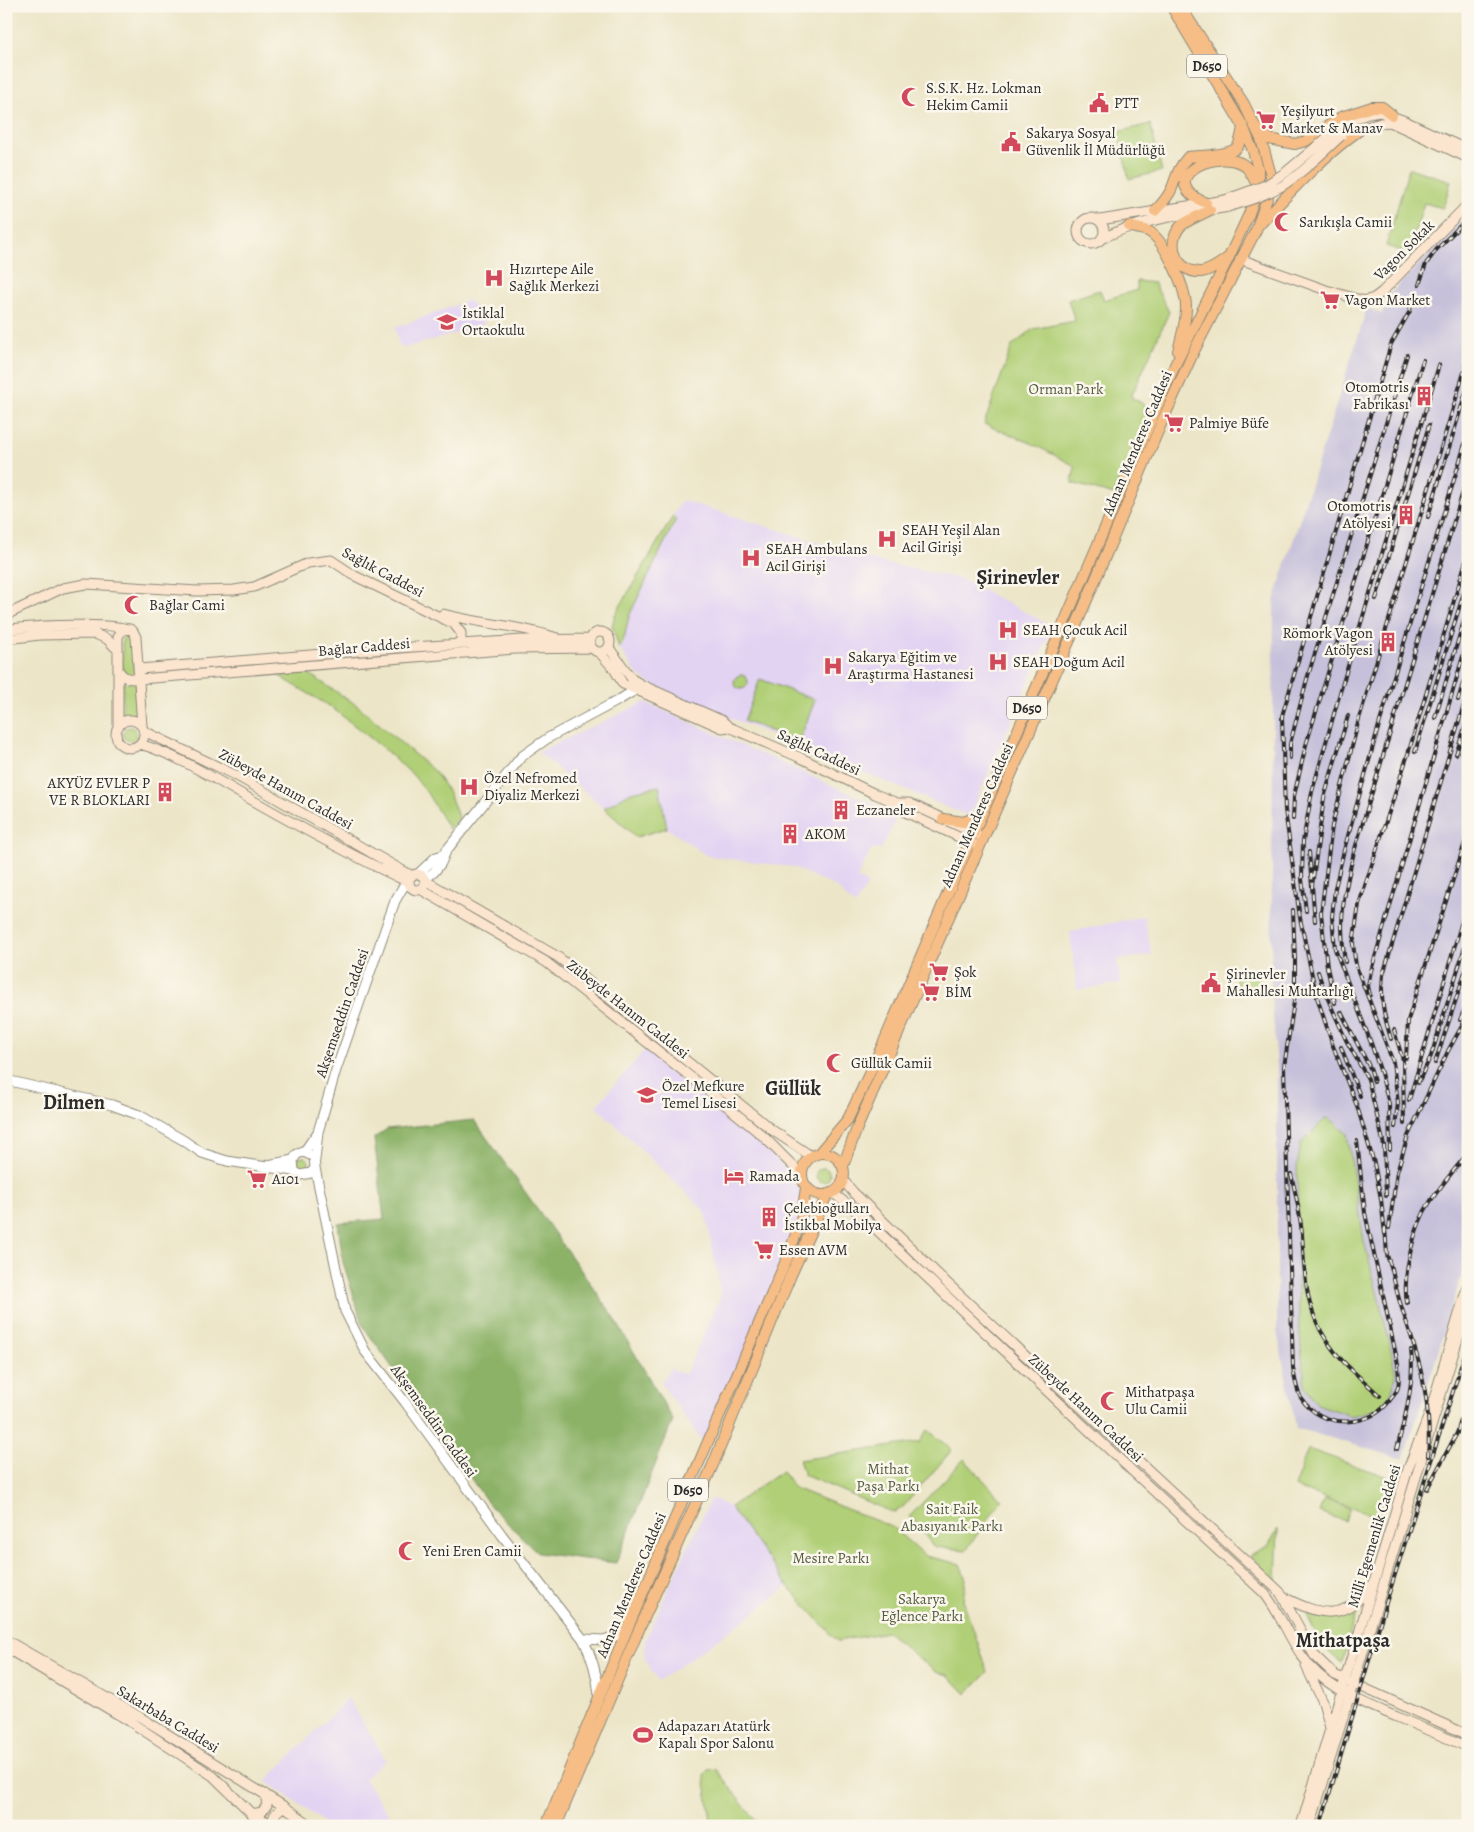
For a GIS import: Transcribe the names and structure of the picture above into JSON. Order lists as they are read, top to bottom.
{
  "streets": {
    "main road": [
      "D650",
      "Vagon Sokak",
      "Adnan Menderes Caddesi",
      "Sağlık Caddesi",
      "Bağlar Caddesi",
      "Zübeyde Hanım Caddesi",
      "Milli Egemenlik Caddesi",
      "Sakarbaba Caddesi"
    ],
    "street": ["Akşemseddin Caddesi"]
  },
  "crossings": [
    ["D650", "Adnan Menderes Caddesi"],
    ["Vagon Sokak", "Adnan Menderes Caddesi"],
    ["Adnan Menderes Caddesi", "Sağlık Caddesi"],
    ["Adnan Menderes Caddesi", "Zübeyde Hanım Caddesi"],
    ["Adnan Menderes Caddesi", "Akşemseddin Caddesi"],
    ["Sağlık Caddesi", "Bağlar Caddesi"],
    ["Sağlık Caddesi", "Akşemseddin Caddesi"],
    ["Zübeyde Hanım Caddesi", "Akşemseddin Caddesi"],
    ["Zübeyde Hanım Caddesi", "Milli Egemenlik Caddesi"]
  ],
  "districts": [
    "Şirinevler",
    "Güllük",
    "Dilmen",
    "Mithatpaşa"
  ],
  "parks": [
    "Orman Park",
    "Mithat Paşa Parkı",
    "Sait Faik Abasıyanık Parkı",
    "Mesire Parkı",
    "Sakarya Eğlence Parkı"
  ],
  "places": {
    "mosque": [
      "S.S.K. Hz. Lokman Hekim Camii",
      "Sarıkışla Camii",
      "Bağlar Cami",
      "Güllük Camii",
      "Mithatpaşa Ulu Camii",
      "Yeni Eren Camii"
    ],
    "public building": ["PTT", "Sakarya Sosyal Güvenlik İl Müdürlüğü", "Şirinevler Mahallesi Muhtarlığı"],
    "supermarket": [
      "Yeşilyurt Market & Manav",
      "Vagon Market",
      "Palmiye Büfe",
      "Şok",
      "BİM",
      "A101",
      "Essen AVM"
    ],
    "hospital": [
      "Hızırtepe Aile Sağlık Merkezi",
      "SEAH Yeşil Alan Acil Girişi",
      "SEAH Ambulans Acil Girişi",
      "SEAH Çocuk Acil",
      "SEAH Doğum Acil",
      "Sakarya Eğitim ve Araştırma Hastanesi",
      "Özel Nefromed Diyaliz Merkezi"
    ],
    "school or university": ["İstiklal Ortaokulu", "Özel Mefkure Temel Lisesi"],
    "building": [
      "Otomotris Fabrikası",
      "Otomotris Atölyesi",
      "Römork Vagon Atölyesi",
      "AKYÜZ EVLER P VE R BLOKLARI",
      "Eczaneler",
      "AKOM",
      "Çelebioğulları İstikbal Mobilya"
    ],
    "hotel": ["Ramada"],
    "sports": ["Adapazarı Atatürk Kapalı Spor Salonu"]
  }
}
